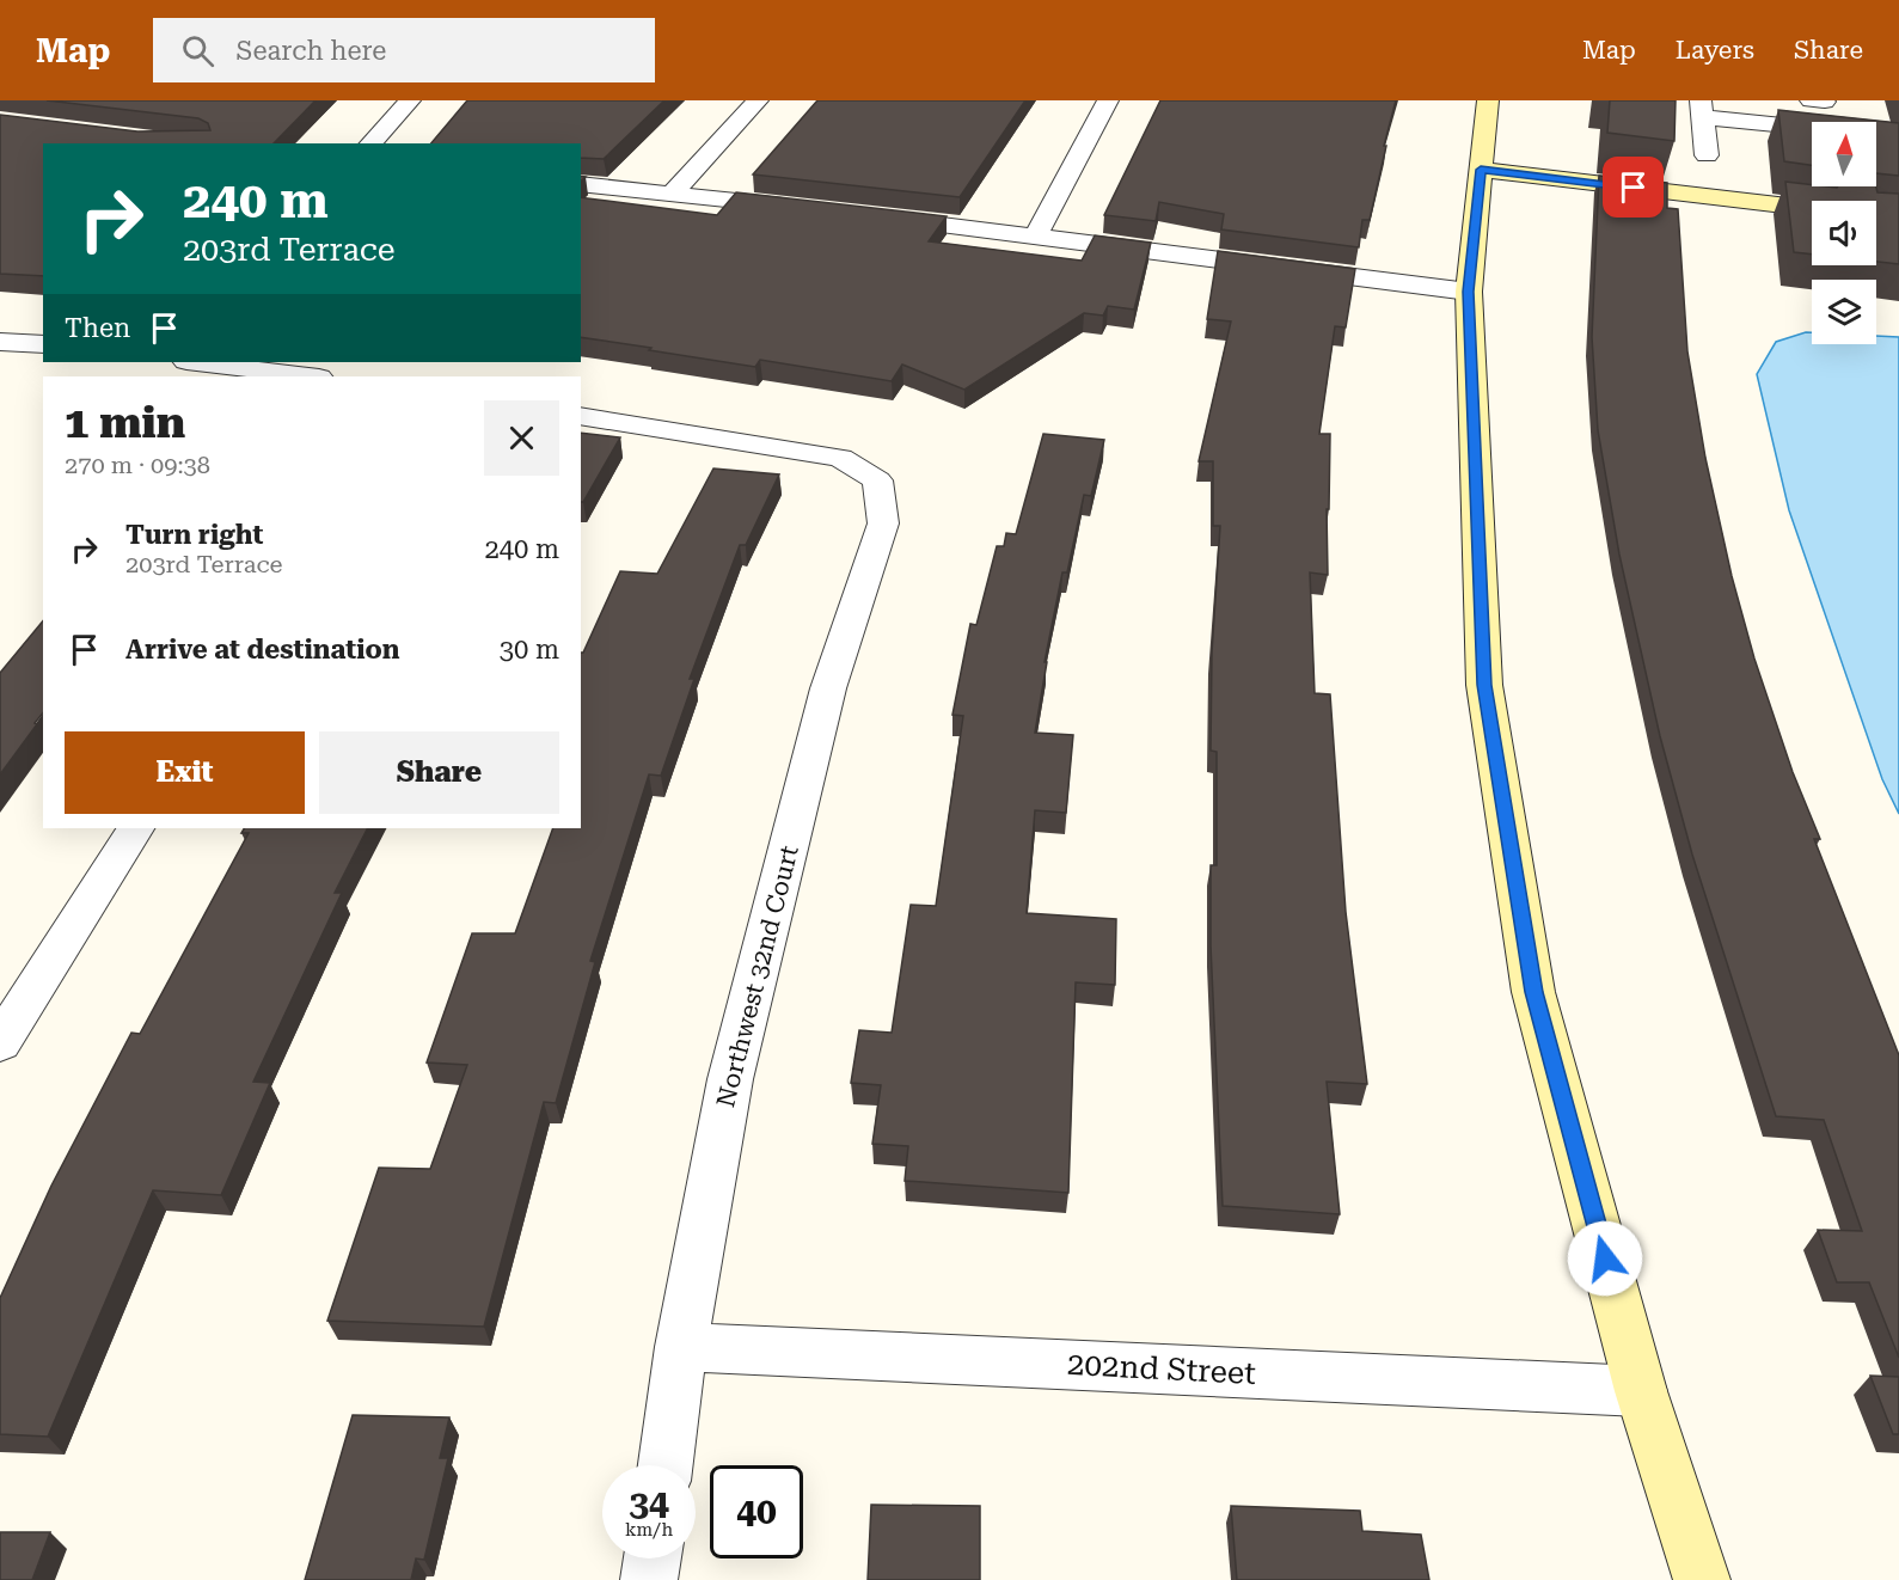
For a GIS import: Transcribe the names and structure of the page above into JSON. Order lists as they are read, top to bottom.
{
  "streets": {
    "street": ["Northwest 32nd Court", "202nd Street"]
  },
  "crossings": [
    ["Northwest 32nd Court", "202nd Street"]
  ],
  "north": "top",
  "page": {
    "header": "Map",
    "search": "Search here",
    "nav": ["Map", "Layers", "Share"],
    "turn": ["240 m", "203rd Terrace"],
    "then": "Then",
    "heading": ["1 min", "270 m · 09:38"],
    "list": [
      {
        "name": "Turn right",
        "note": "203rd Terrace",
        "value": "240 m"
      },
      {
        "name": "Arrive at destination",
        "value": "30 m"
      }
    ],
    "buttons": ["Exit", "Share"],
    "speed": "34 km/h",
    "limit": "40"
  }
}
